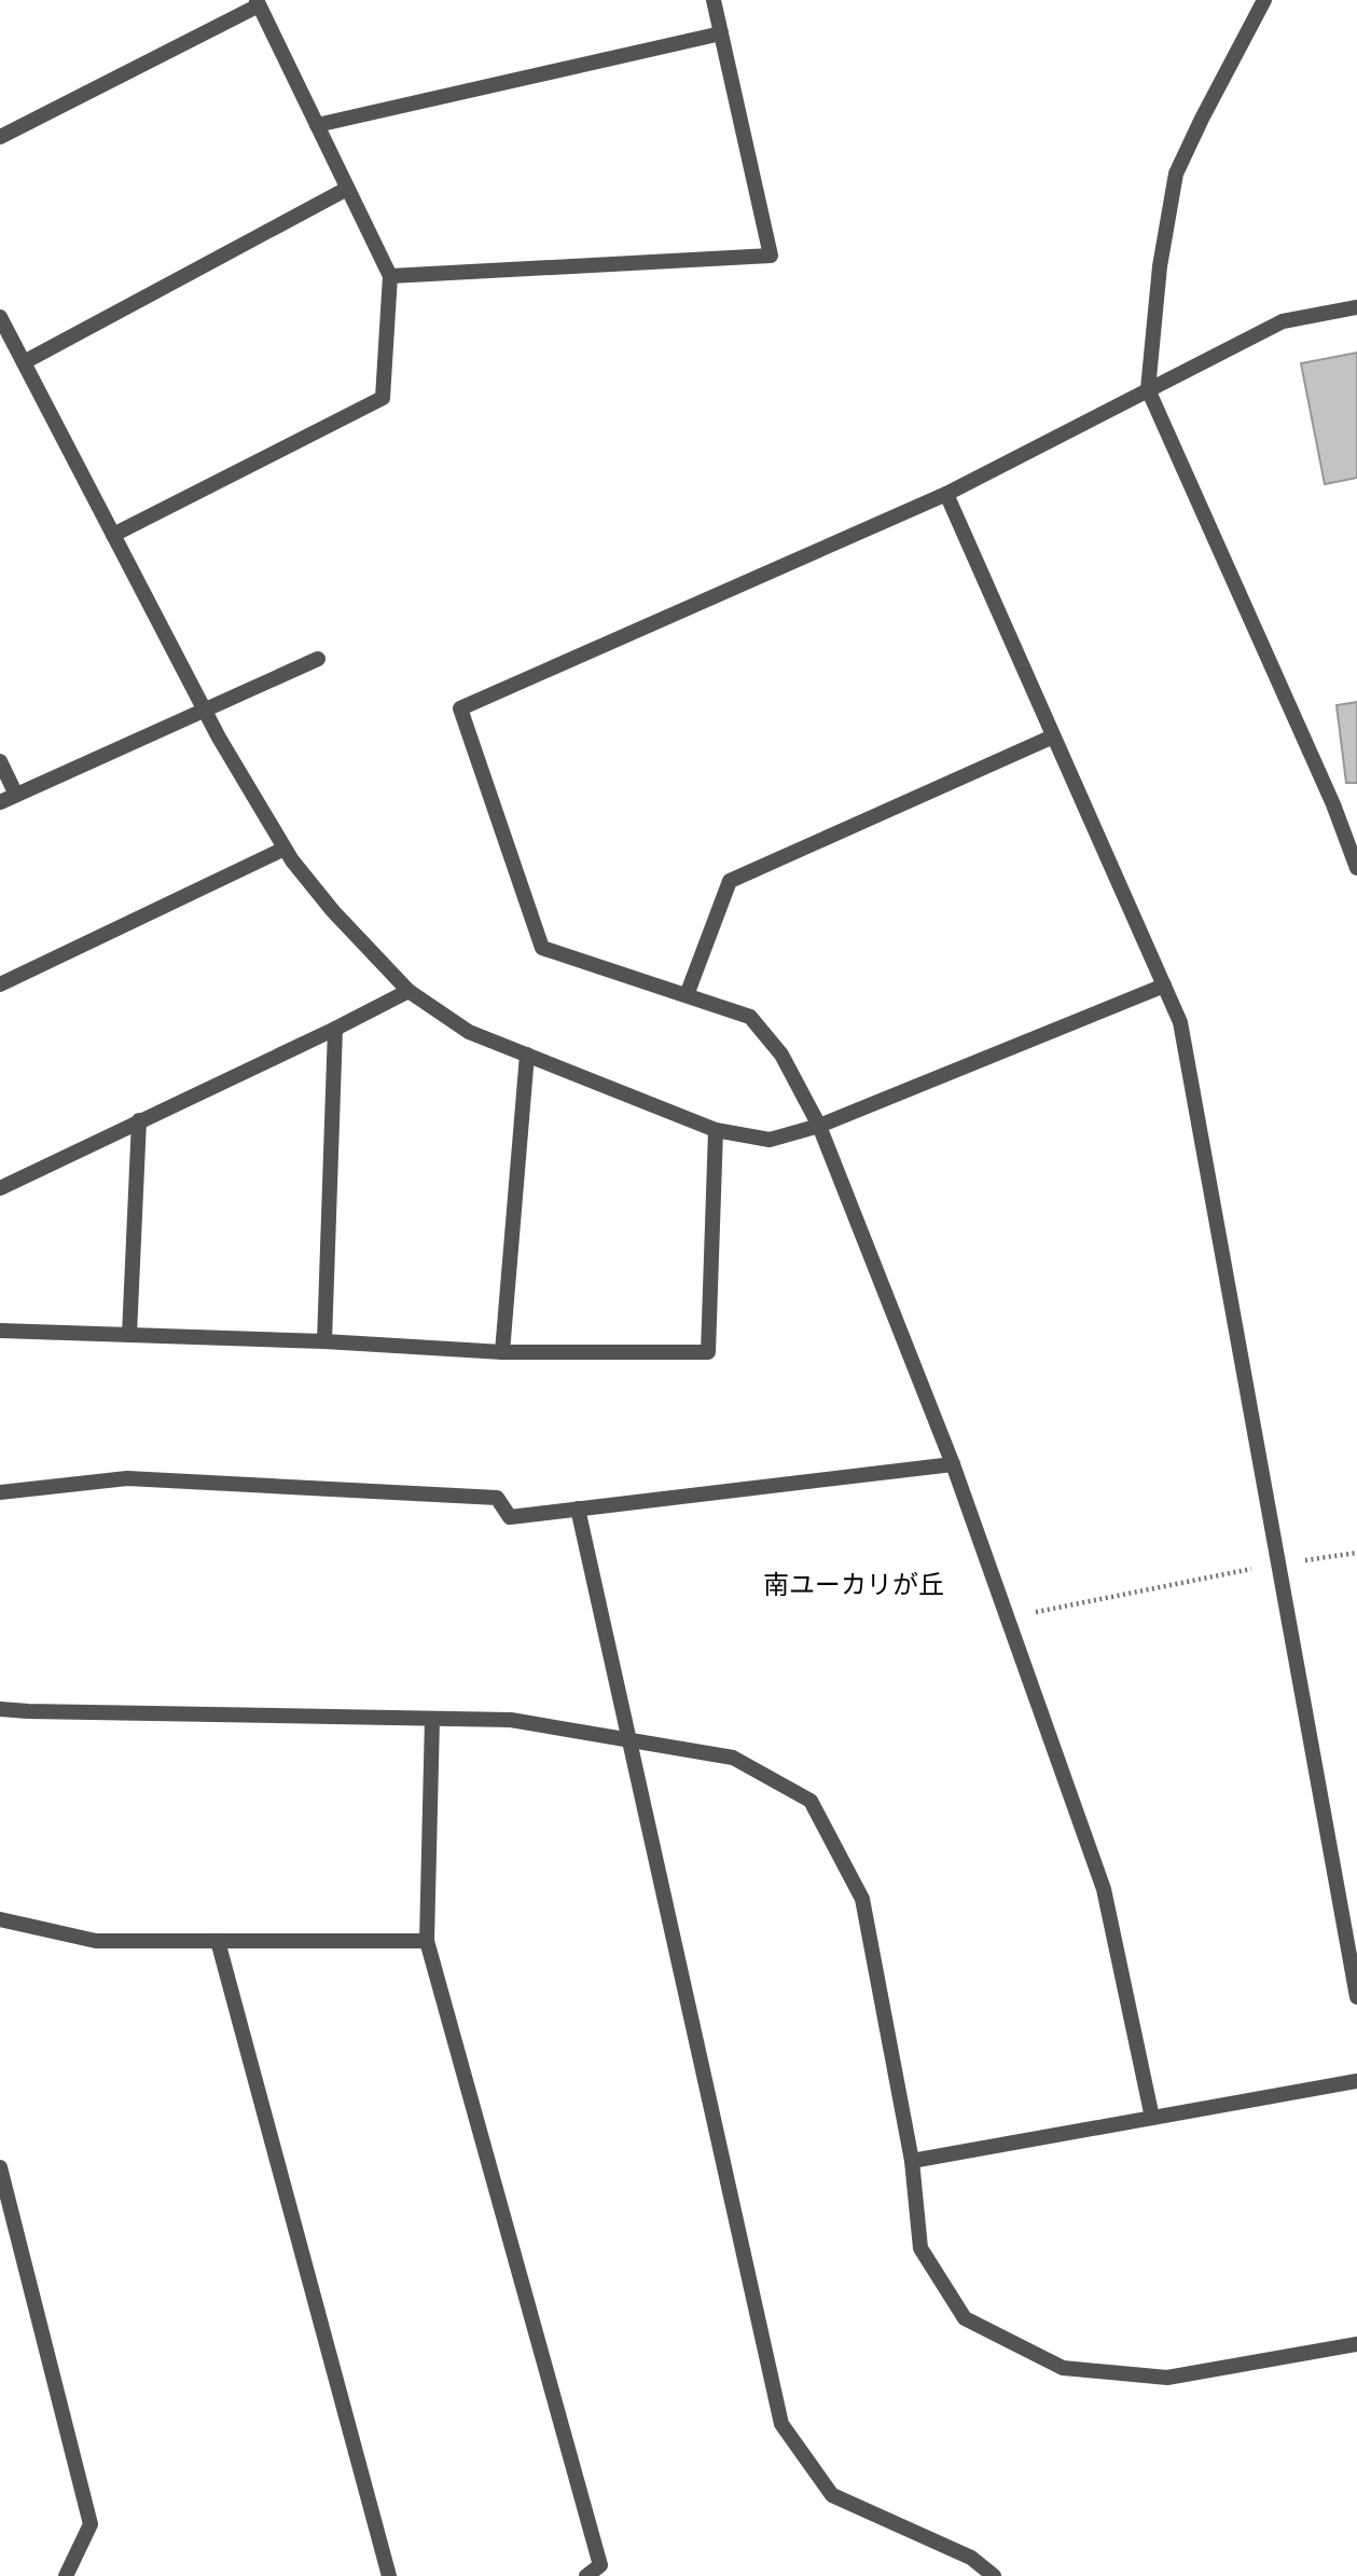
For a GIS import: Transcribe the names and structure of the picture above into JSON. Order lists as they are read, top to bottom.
{
  "districts": ["南ユーカリが丘"]
}
